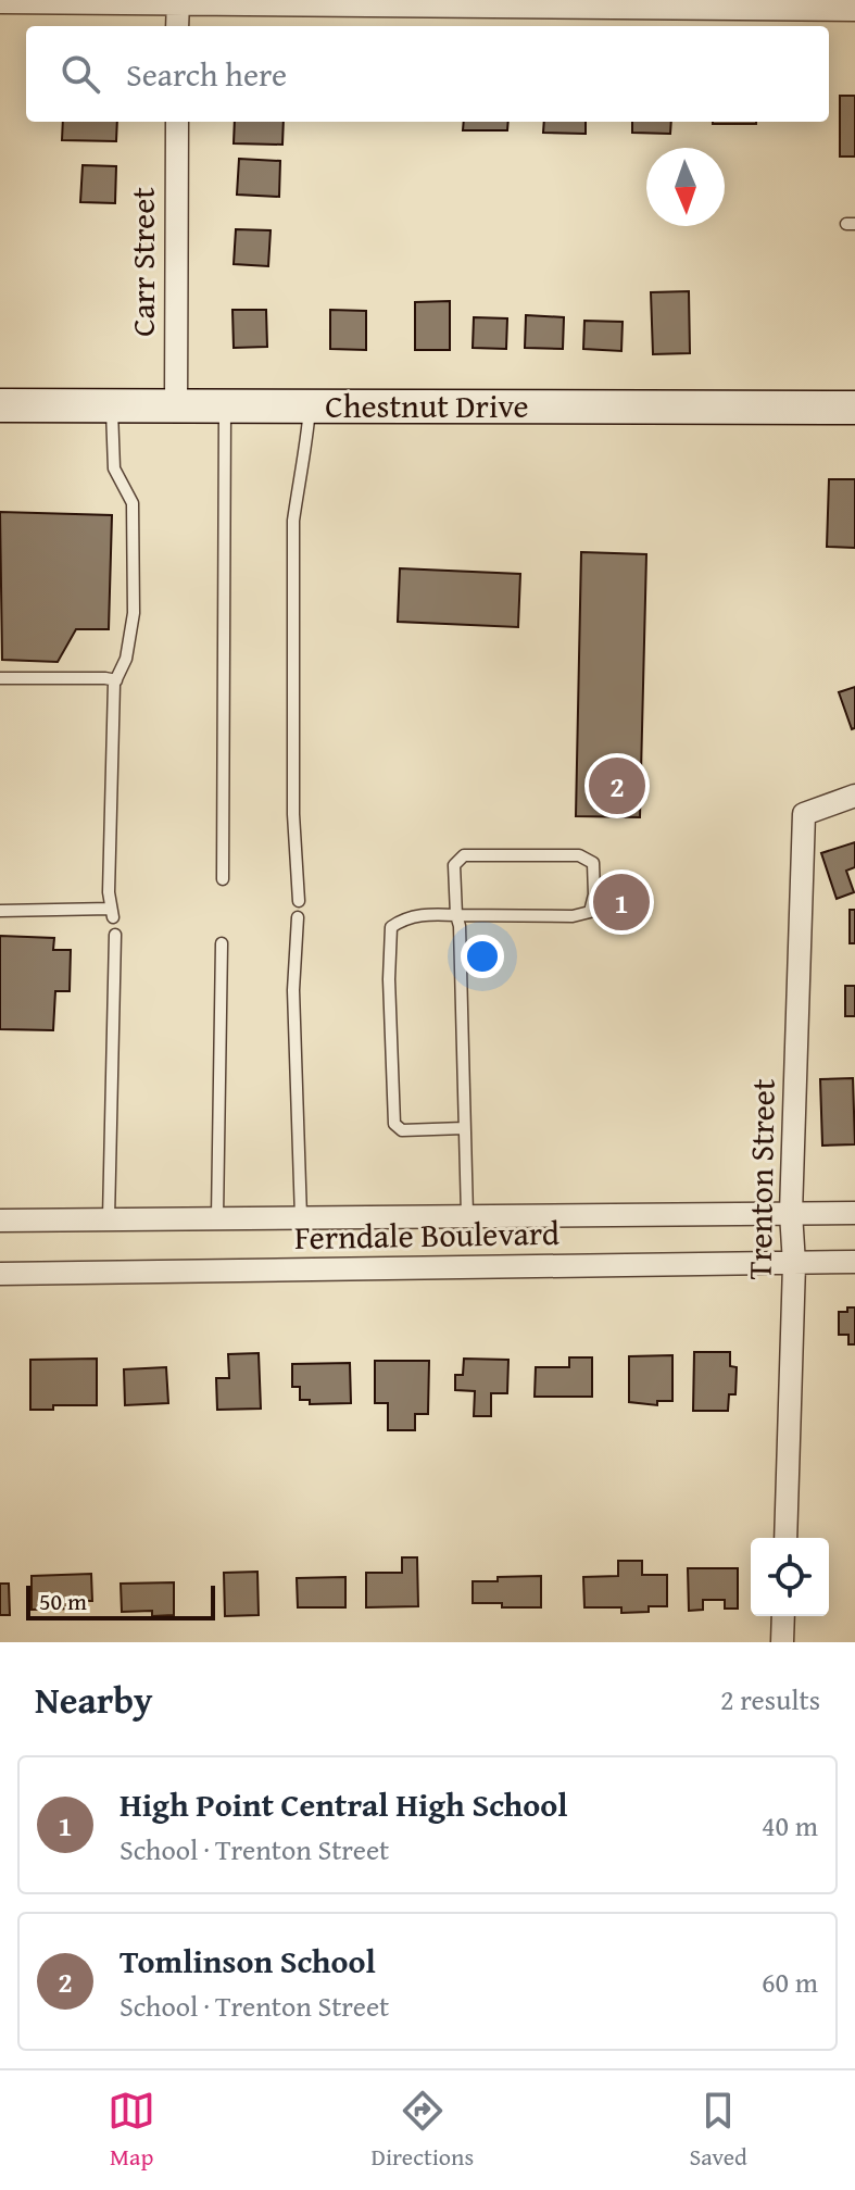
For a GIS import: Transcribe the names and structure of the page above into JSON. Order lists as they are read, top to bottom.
{
  "streets": {
    "street": [
      "Carr Street",
      "Chestnut Drive",
      "Trenton Street",
      "Ferndale Boulevard"
    ]
  },
  "crossings": [
    ["Carr Street", "Chestnut Drive"],
    ["Trenton Street", "Ferndale Boulevard"]
  ],
  "scale_bar": "50 m",
  "north": "bottom",
  "page": {
    "search": "Search here",
    "pins": ["2", "1"],
    "scale": "50 m",
    "heading": ["Nearby", "2 results"],
    "list": [
      {
        "mark": "1",
        "name": "High Point Central High School",
        "note": "School · Trenton Street",
        "value": "40 m"
      },
      {
        "mark": "2",
        "name": "Tomlinson School",
        "note": "School · Trenton Street",
        "value": "60 m"
      }
    ],
    "nav": ["Map", "Directions", "Saved"]
  }
}
